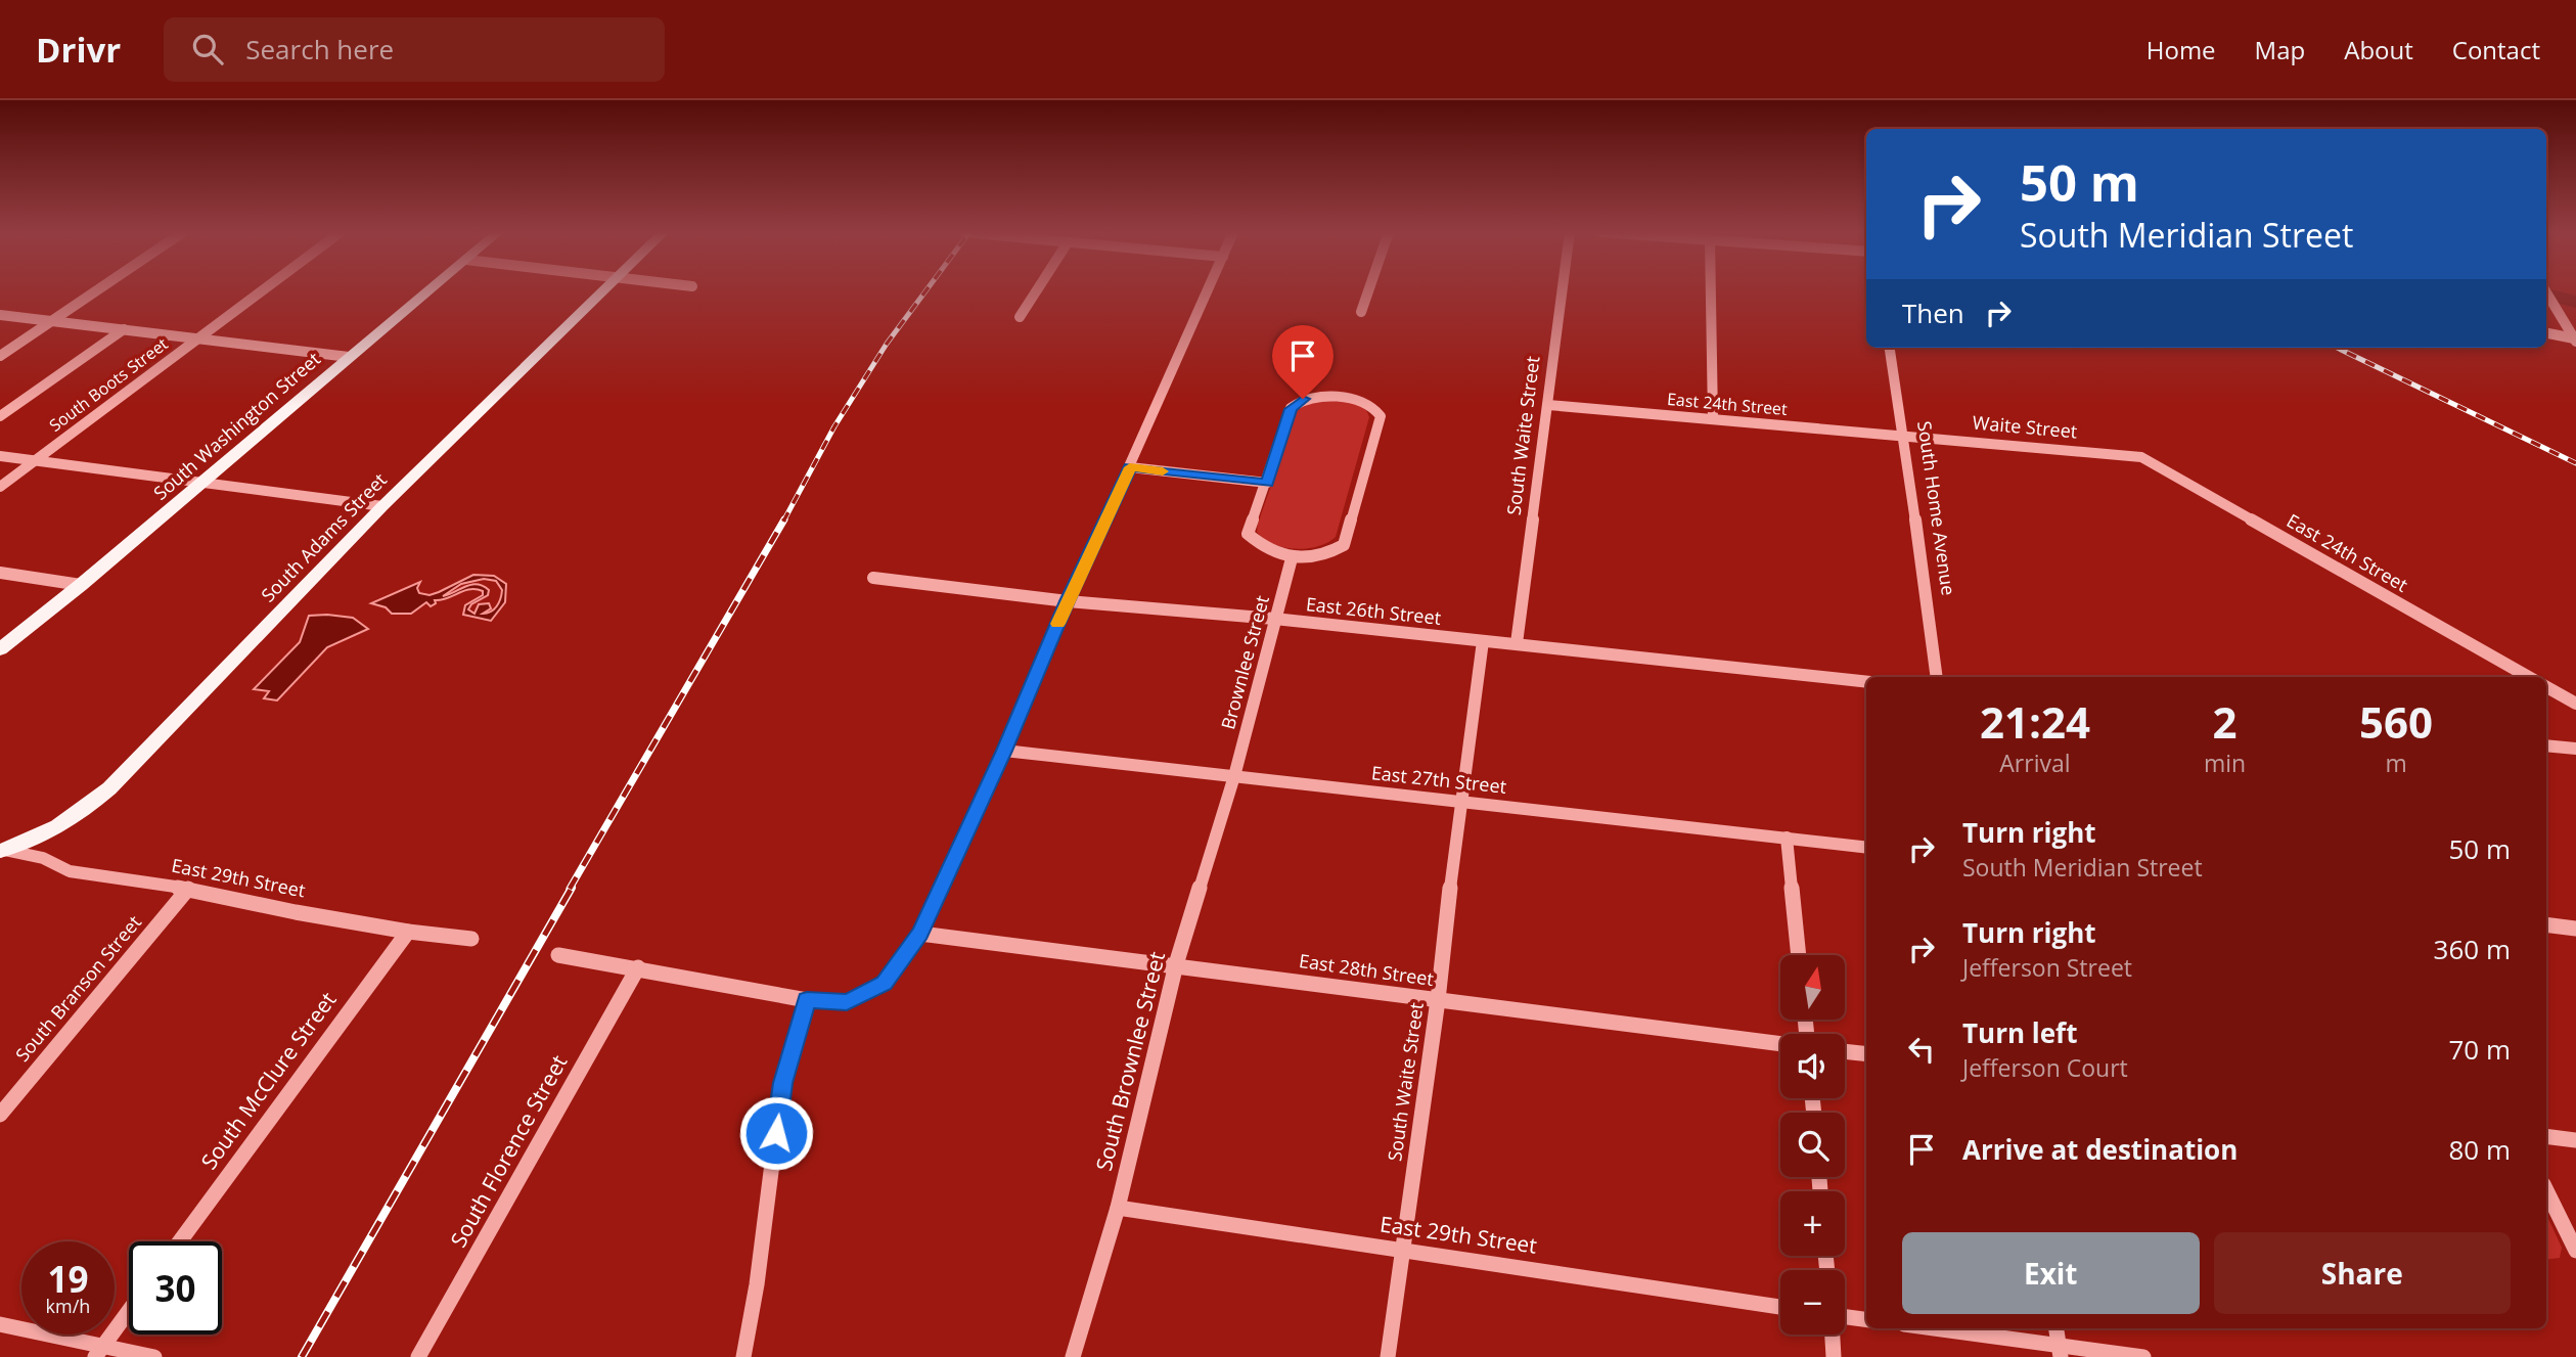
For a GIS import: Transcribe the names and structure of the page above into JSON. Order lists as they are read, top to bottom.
{
  "streets": {
    "main road": ["South Washington Street", "South Adams Street"],
    "street": [
      "South Boots Street",
      "East 24th Street",
      "Waite Street",
      "South Waite Street",
      "South Home Avenue",
      "East 26th Street",
      "Brownlee Street",
      "East 27th Street",
      "East 29th Street",
      "East 28th Street",
      "South Branson Street",
      "South Brownlee Street",
      "South McClure Street",
      "South Florence Street"
    ]
  },
  "crossings": [
    ["East 24th Street", "Waite Street"],
    ["East 24th Street", "South Waite Street"],
    ["East 24th Street", "South Home Avenue"],
    ["Waite Street", "South Home Avenue"],
    ["South Waite Street", "East 26th Street"],
    ["South Waite Street", "East 27th Street"],
    ["South Waite Street", "East 29th Street"],
    ["South Waite Street", "East 28th Street"],
    ["South Adams Street", "East 29th Street"],
    ["East 26th Street", "Brownlee Street"],
    ["Brownlee Street", "East 27th Street"],
    ["Brownlee Street", "South Brownlee Street"],
    ["East 27th Street", "South Brownlee Street"],
    ["East 29th Street", "South Branson Street"],
    ["East 29th Street", "South Brownlee Street"],
    ["East 29th Street", "South McClure Street"],
    ["East 28th Street", "South Brownlee Street"]
  ],
  "north": "top",
  "page": {
    "header": "Drivr",
    "search": "Search here",
    "nav": [
      "Home",
      "Map",
      "About",
      "Contact"
    ],
    "turn": ["50 m", "South Meridian Street"],
    "then": "Then",
    "eta": [
      "21:24",
      "Arrival",
      "2",
      "min",
      "560",
      "m"
    ],
    "list": [
      {
        "name": "Turn right",
        "note": "South Meridian Street",
        "value": "50 m"
      },
      {
        "name": "Turn right",
        "note": "Jefferson Street",
        "value": "360 m"
      },
      {
        "name": "Turn left",
        "note": "Jefferson Court",
        "value": "70 m"
      },
      {
        "name": "Arrive at destination",
        "value": "80 m"
      }
    ],
    "map_buttons": ["+", "−"],
    "buttons": ["Exit", "Share"],
    "speed": "19 km/h",
    "limit": "30"
  }
}
